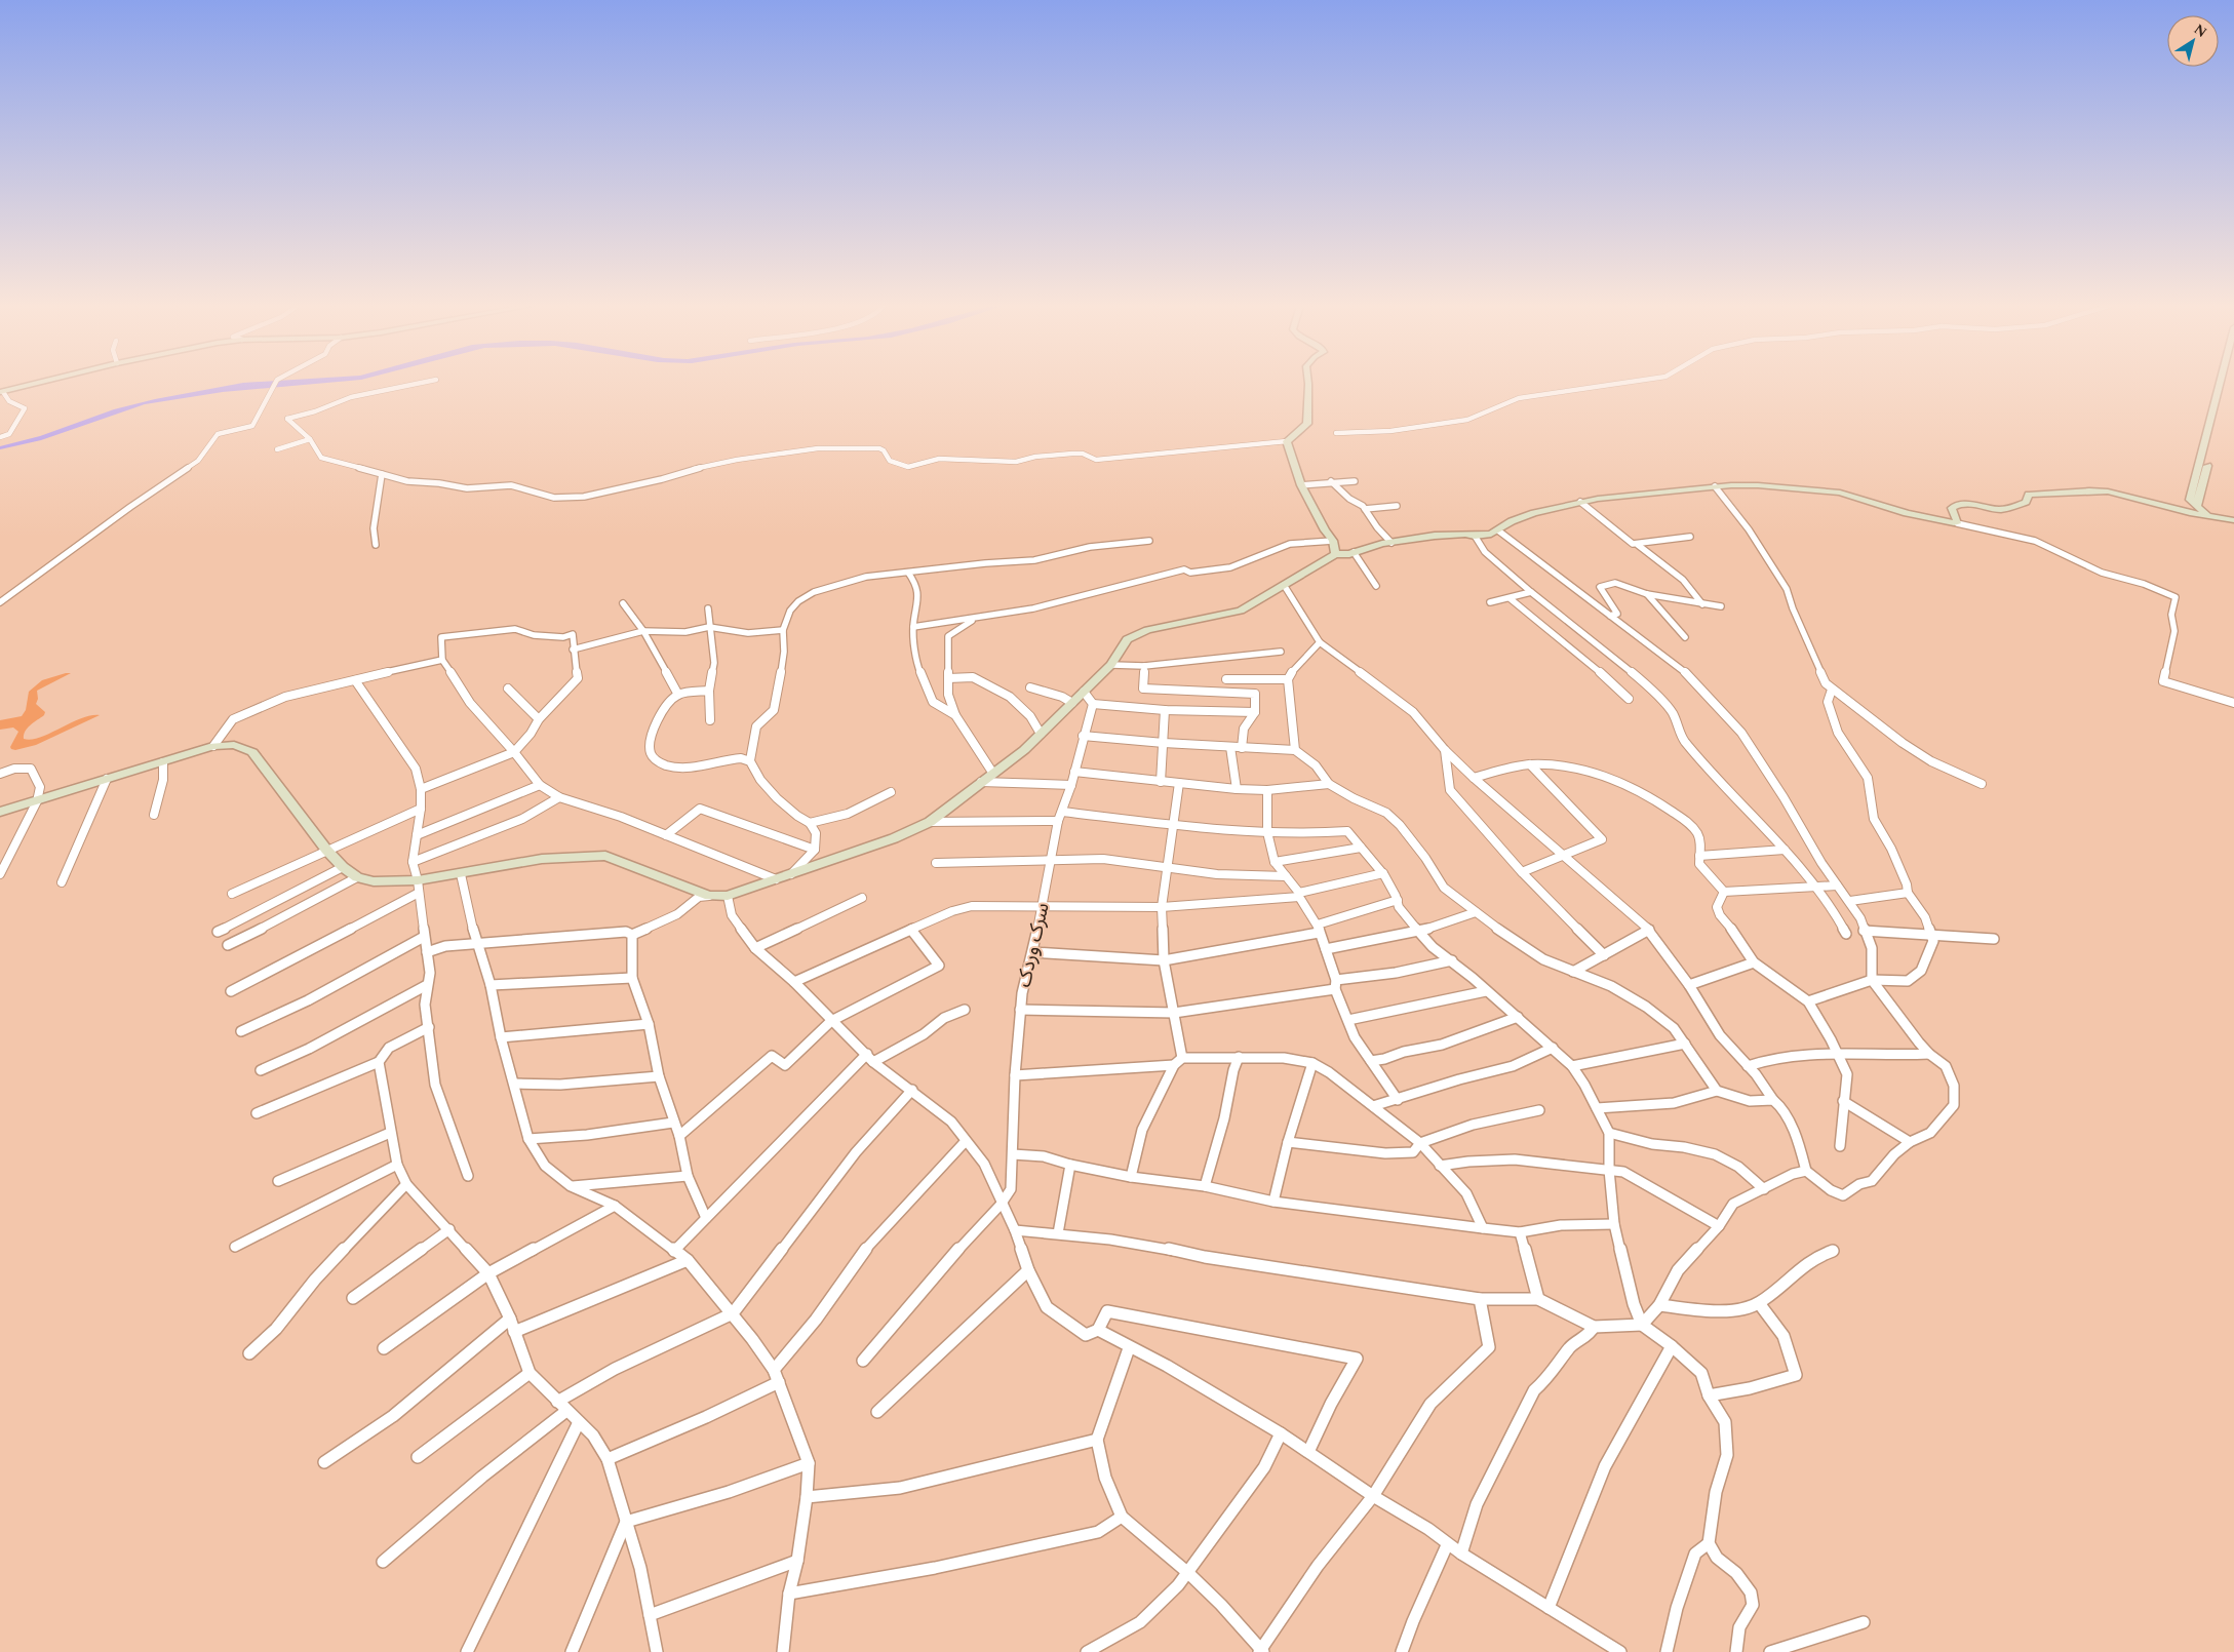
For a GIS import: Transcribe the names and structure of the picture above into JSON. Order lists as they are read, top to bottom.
{
  "streets": {
    "street": ["سرک وردک"]
  },
  "north": "top right"
}
